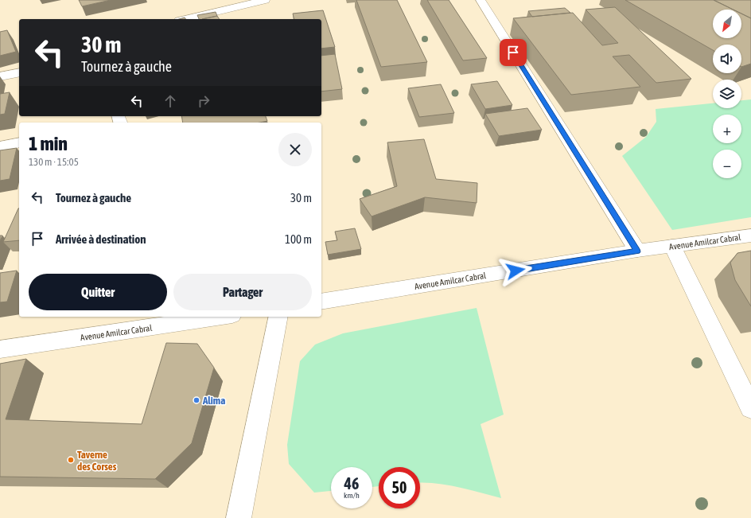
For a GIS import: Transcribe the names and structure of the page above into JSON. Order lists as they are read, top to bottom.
{
  "streets": {
    "main road": ["Avenue Amilcar Cabral"]
  },
  "places": ["Alima", "Taverne des Corses"],
  "north": "bottom left",
  "page": {
    "map_buttons": ["+", "−"],
    "turn": ["30 m", "Tournez à gauche"],
    "heading": ["1 min", "130 m · 15:05"],
    "list": [
      {
        "name": "Tournez à gauche",
        "value": "30 m"
      },
      {
        "name": "Arrivée à destination",
        "value": "100 m"
      }
    ],
    "buttons": ["Quitter", "Partager"],
    "speed": "46 km/h",
    "limit": "50"
  }
}
